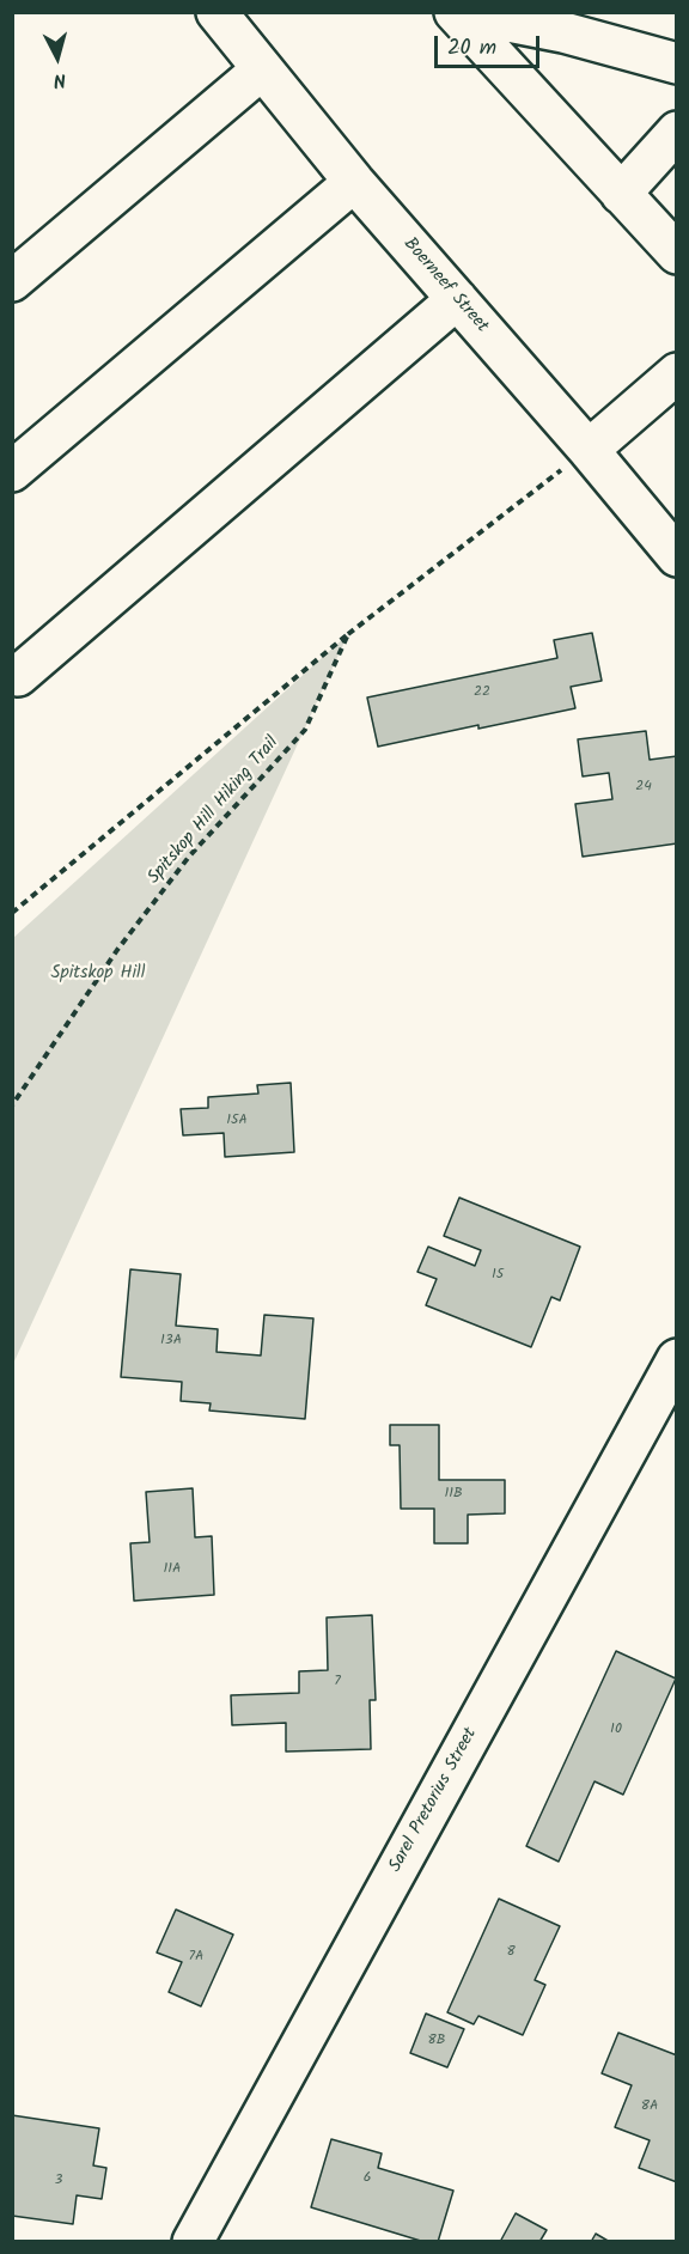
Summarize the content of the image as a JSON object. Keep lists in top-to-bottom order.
{
  "streets": {
    "street": ["Boerneef Street", "Sarel Pretorius Street"],
    "path": ["Spitskop Hill Hiking Trail"]
  },
  "crossings": [
    ["Boerneef Street", "Spitskop Hill Hiking Trail"]
  ],
  "parks": ["Spitskop Hill"],
  "house_numbers": [
    "22",
    "24",
    "15A",
    "15",
    "13A",
    "11B",
    "11A",
    "7",
    "10",
    "8",
    "7A",
    "8B",
    "8A",
    "6",
    "3"
  ],
  "scale_bar": "20 m",
  "north": "bottom"
}
